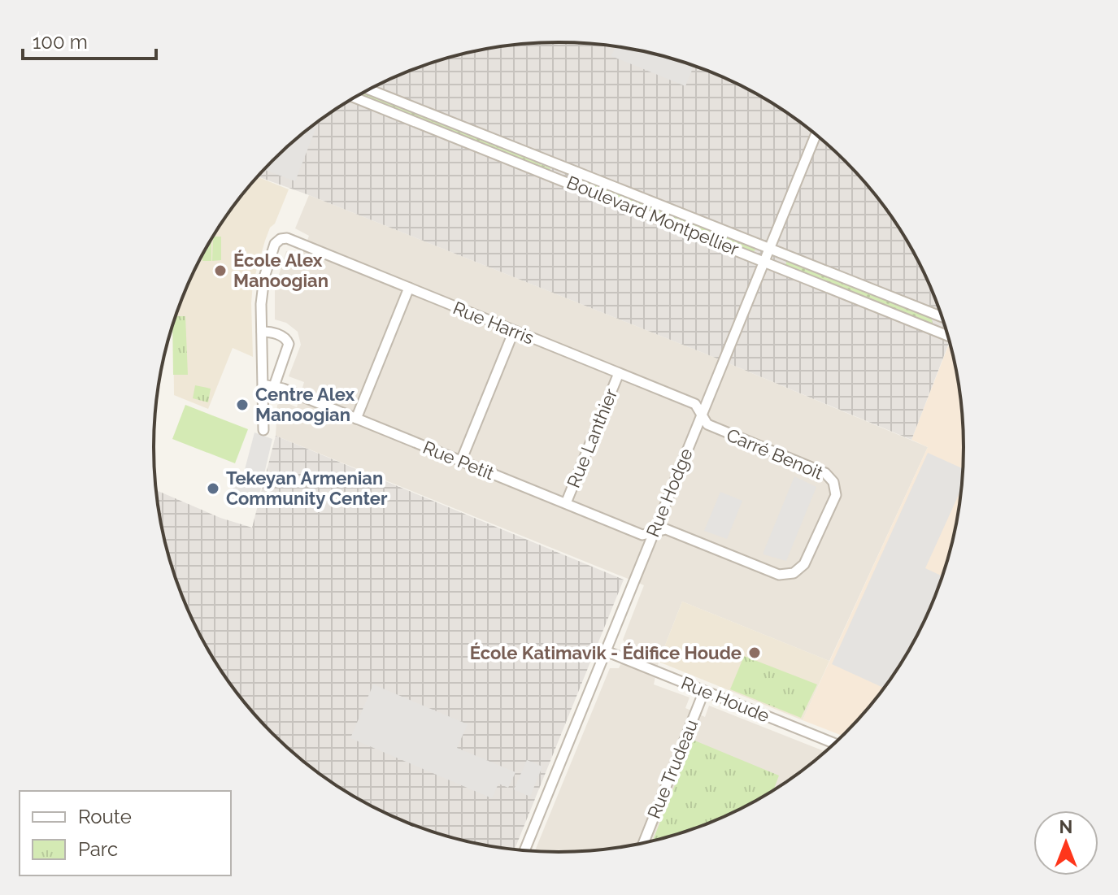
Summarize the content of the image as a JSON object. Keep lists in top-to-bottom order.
{
  "streets": {
    "street": [
      "Boulevard Montpellier",
      "Rue Harris",
      "Rue Lanthier",
      "Carré Benoit",
      "Rue Petit",
      "Rue Hodge",
      "Rue Houde",
      "Rue Trudeau"
    ]
  },
  "crossings": [
    ["Boulevard Montpellier", "Rue Hodge"],
    ["Rue Harris", "Rue Lanthier"],
    ["Rue Harris", "Carré Benoit"],
    ["Rue Harris", "Rue Hodge"],
    ["Rue Lanthier", "Rue Petit"],
    ["Carré Benoit", "Rue Petit"],
    ["Carré Benoit", "Rue Hodge"],
    ["Rue Petit", "Rue Hodge"],
    ["Rue Hodge", "Rue Houde"],
    ["Rue Houde", "Rue Trudeau"]
  ],
  "places": [
    "École Alex Manoogian",
    "Centre Alex Manoogian",
    "Tekeyan Armenian Community Center",
    "École Katimavik - Édifice Houde"
  ],
  "legend": ["Route", "Parc"],
  "scale_bar": "100 m",
  "north": "top"
}
